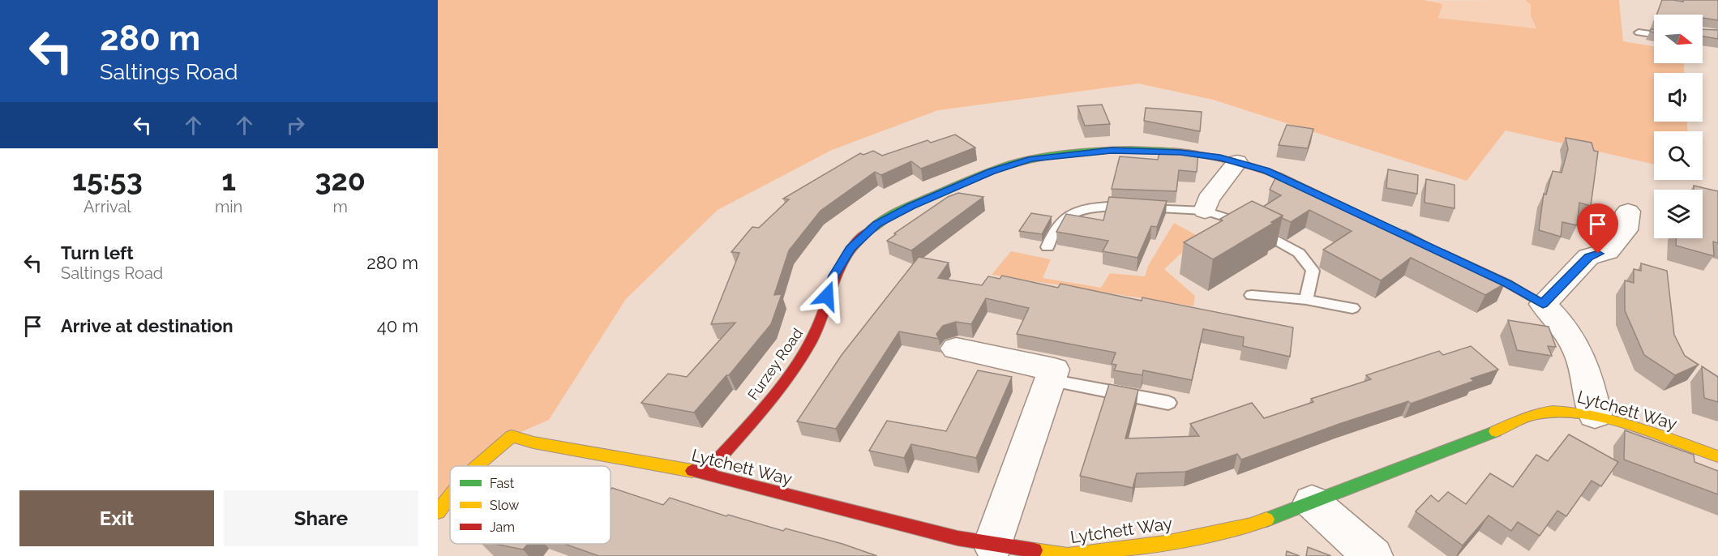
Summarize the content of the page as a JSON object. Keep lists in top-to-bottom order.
{
  "streets": {
    "street": ["Furzey Road", "Lytchett Way"]
  },
  "crossings": [
    ["Furzey Road", "Lytchett Way"]
  ],
  "legend": ["Fast", "Slow", "Jam"],
  "north": "right",
  "page": {
    "turn": ["280 m", "Saltings Road"],
    "eta": [
      "15:53",
      "Arrival",
      "1",
      "min",
      "320",
      "m"
    ],
    "list": [
      {
        "name": "Turn left",
        "note": "Saltings Road",
        "value": "280 m"
      },
      {
        "name": "Arrive at destination",
        "value": "40 m"
      }
    ],
    "buttons": ["Exit", "Share"]
  }
}
